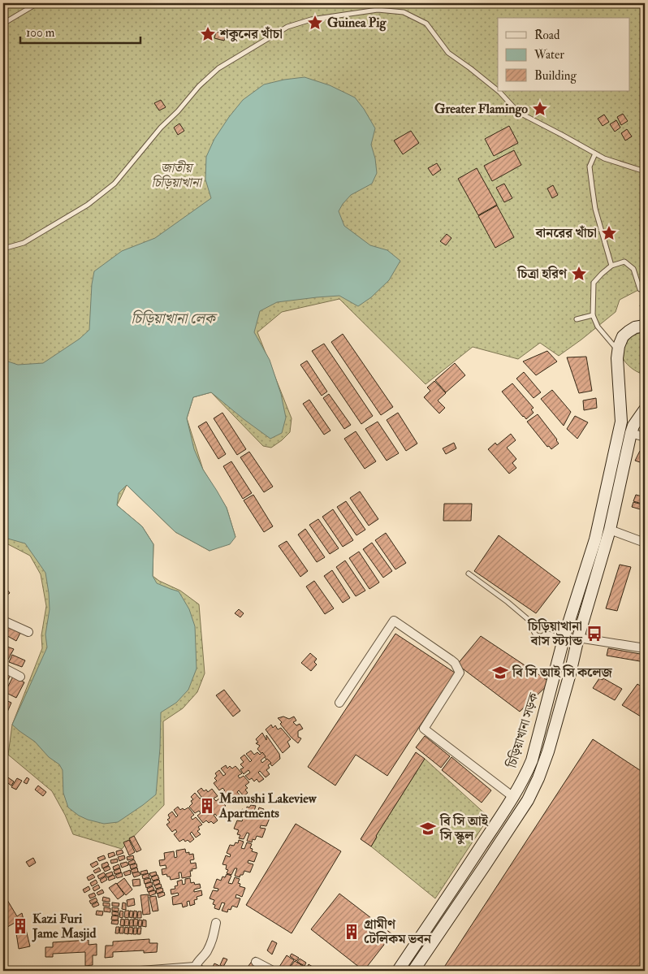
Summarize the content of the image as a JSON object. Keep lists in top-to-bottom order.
{
  "streets": {
    "main road": ["চিড়িয়াখানা সড়ক"]
  },
  "water": ["চিড়িয়াখানা লেক"],
  "parks": ["জাতীয় চিড়িয়াখানা"],
  "places": {
    "place": [
      "Guinea Pig",
      "শকুনের খাঁচা",
      "Greater Flamingo",
      "বানরের খাঁচা",
      "চিত্রা হরিণ"
    ],
    "bus stop": ["চিড়িয়াখানা বাস স্ট্যান্ড"],
    "school or university": ["বি সি আই সি কলেজ", "বি সি আই সি স্কুল"],
    "building": ["Manushi Lakeview Apartments", "Kazi Furi Jame Masjid", "গ্রামীণ টেলিকম ভবন"]
  },
  "legend": ["Road", "Water", "Building"],
  "scale_bar": "100 m"
}
